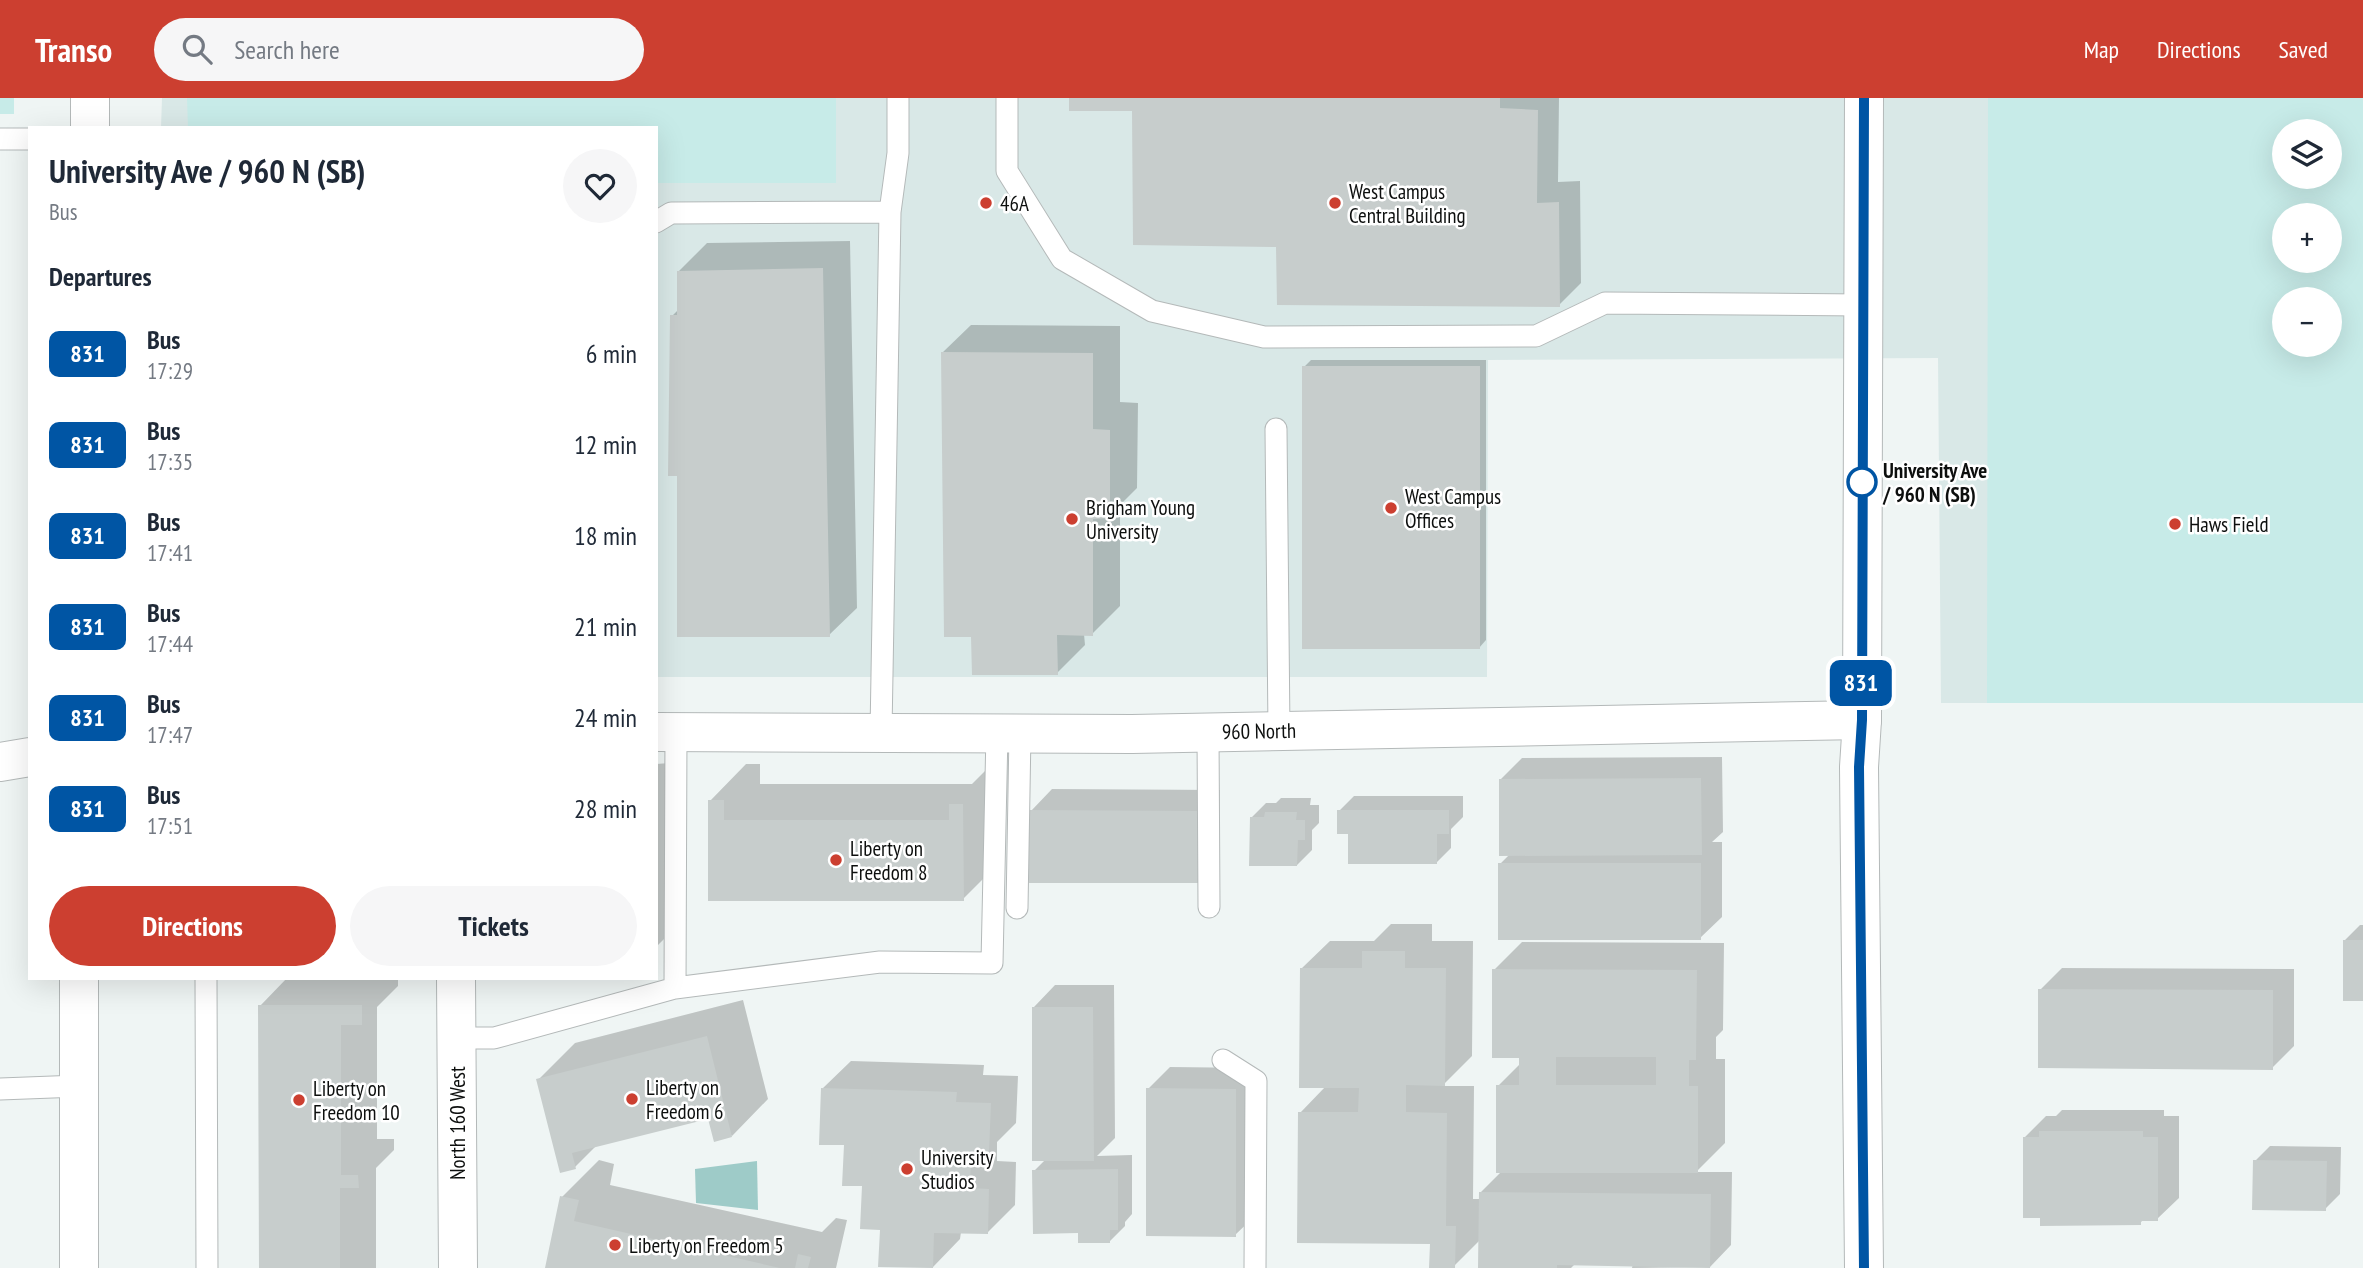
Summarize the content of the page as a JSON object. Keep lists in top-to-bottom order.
{
  "streets": {
    "main road": ["960 North", "North 160 West"]
  },
  "places": [
    "46A",
    "West Campus Central Building",
    "University Ave / 960 N (SB)",
    "West Campus Offices",
    "Brigham Young University",
    "Haws Field",
    "Liberty on Freedom 8",
    "Liberty on Freedom 6",
    "Liberty on Freedom 10",
    "University Studios",
    "Liberty on Freedom 5"
  ],
  "lines": ["bus line 831"],
  "page": {
    "header": "Transo",
    "search": "Search here",
    "nav": ["Map", "Directions", "Saved"],
    "on_map": "831",
    "map_buttons": ["+", "−"],
    "heading": [
      ["University Ave / 960 N (SB)", "Bus"],
      "Departures"
    ],
    "list": [
      {
        "mark": "831",
        "name": "Bus",
        "note": "17:29",
        "value": "6 min"
      },
      {
        "mark": "831",
        "name": "Bus",
        "note": "17:35",
        "value": "12 min"
      },
      {
        "mark": "831",
        "name": "Bus",
        "note": "17:41",
        "value": "18 min"
      },
      {
        "mark": "831",
        "name": "Bus",
        "note": "17:44",
        "value": "21 min"
      },
      {
        "mark": "831",
        "name": "Bus",
        "note": "17:47",
        "value": "24 min"
      },
      {
        "mark": "831",
        "name": "Bus",
        "note": "17:51",
        "value": "28 min"
      }
    ],
    "buttons": ["Directions", "Tickets"]
  }
}
